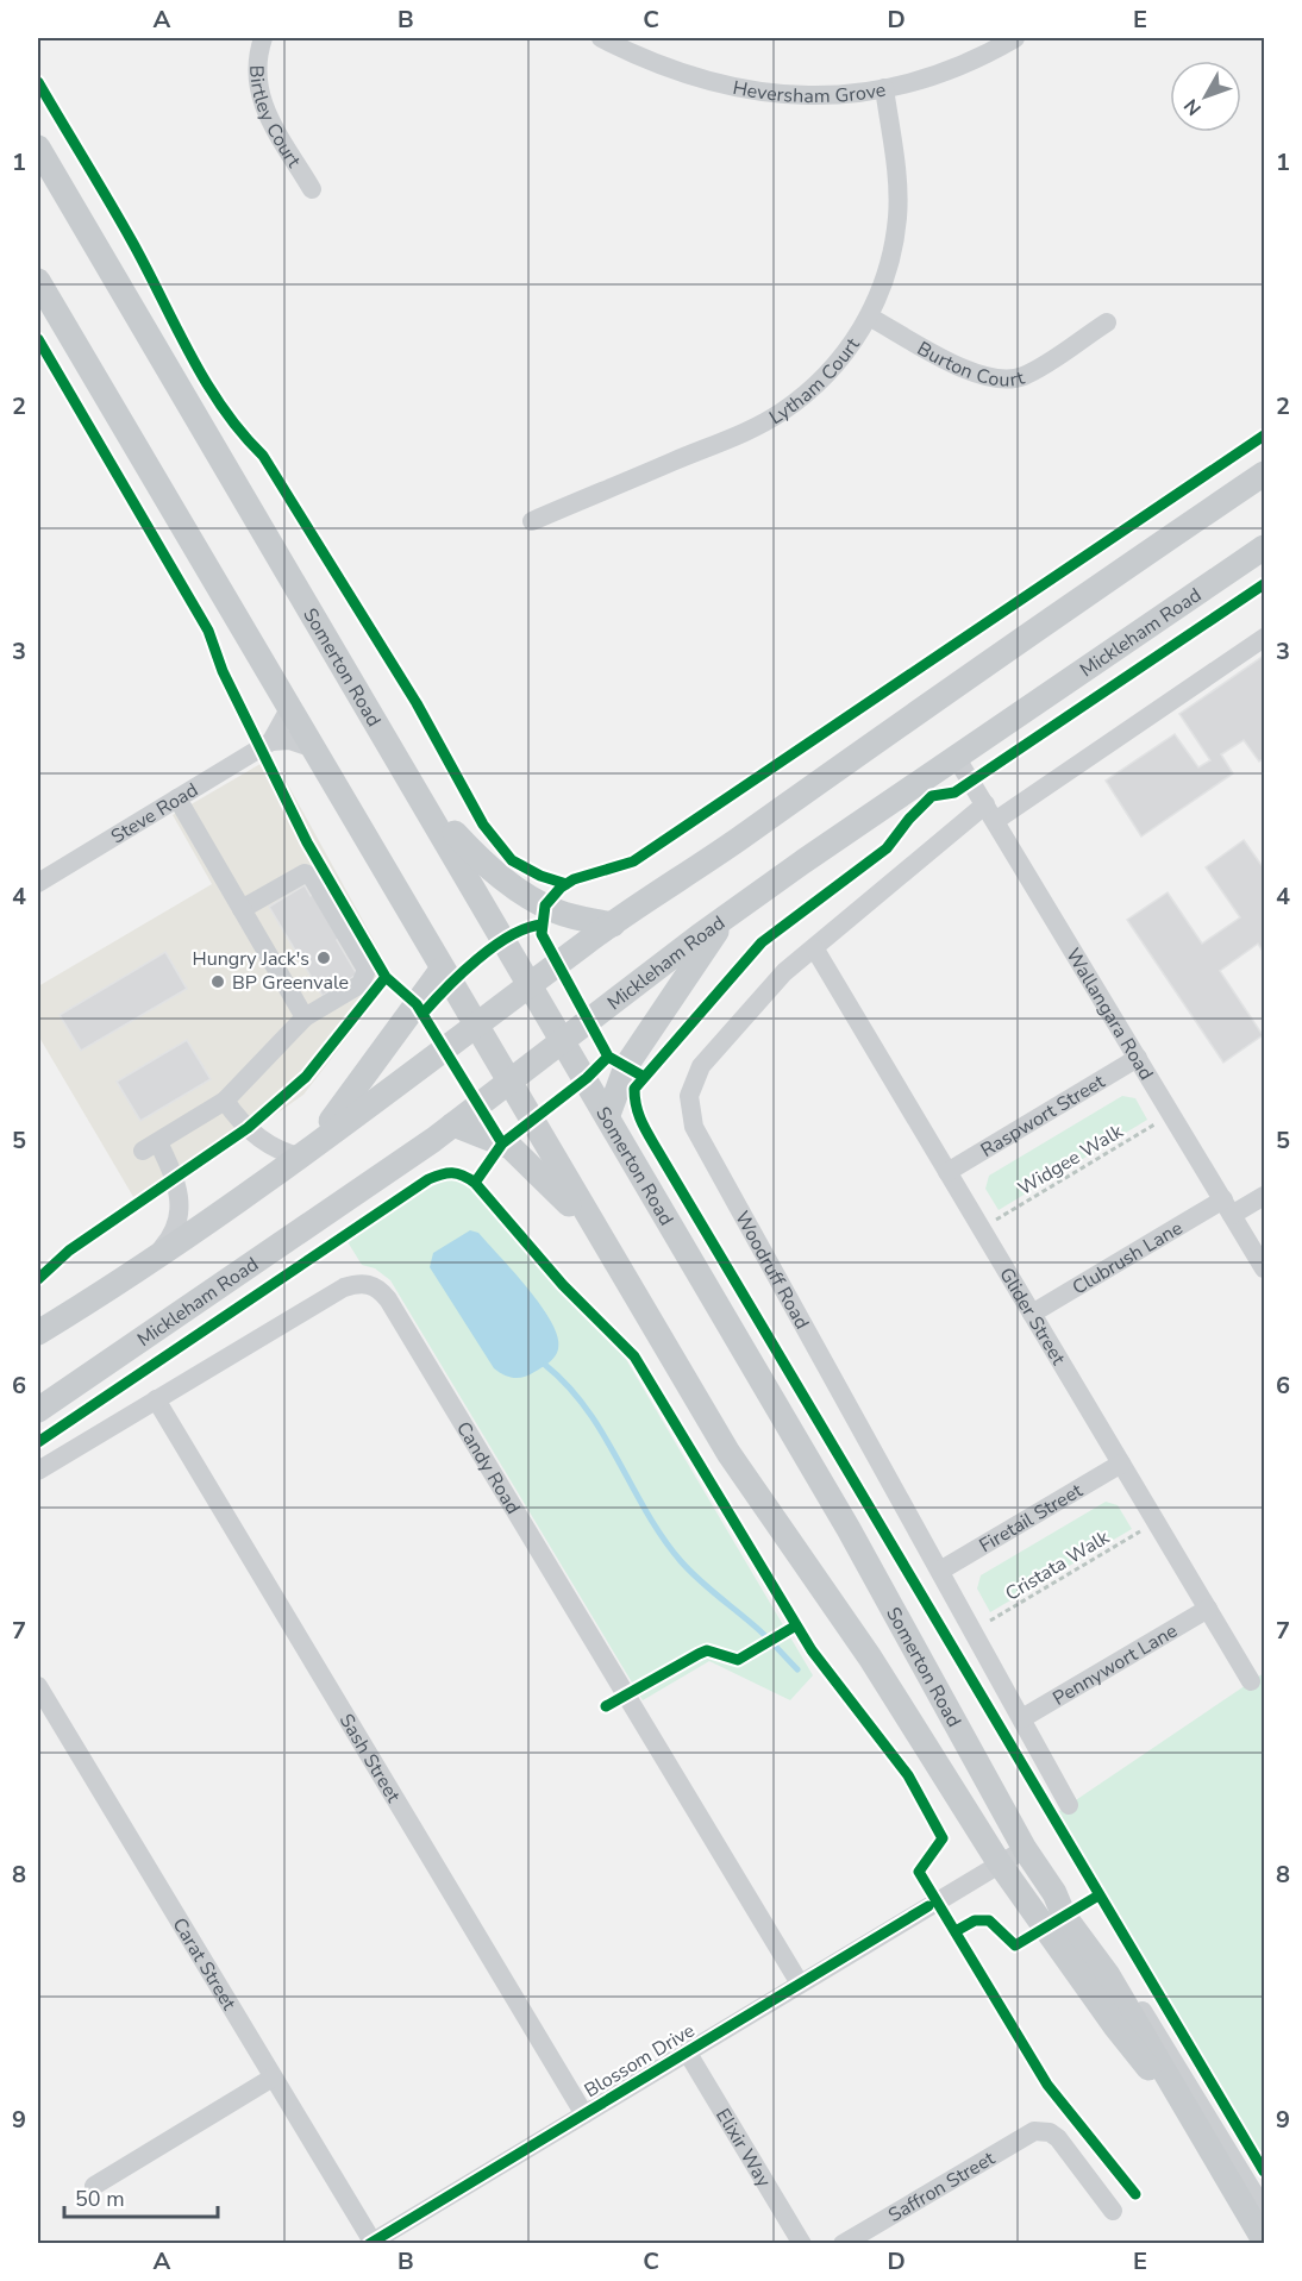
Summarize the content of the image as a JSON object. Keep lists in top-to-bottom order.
{
  "streets": {
    "main road": ["Mickleham Road", "Somerton Road"],
    "street": [
      "Heversham Grove",
      "Birtley Court",
      "Burton Court",
      "Lytham Court",
      "Steve Road",
      "Wallangara Road",
      "Raspwort Street",
      "Clubrush Lane",
      "Woodruff Road",
      "Glider Street",
      "Candy Road",
      "Firetail Street",
      "Pennywort Lane",
      "Sash Street",
      "Carat Street",
      "Blossom Drive",
      "Elixir Way",
      "Saffron Street"
    ],
    "path": ["Widgee Walk", "Cristata Walk"]
  },
  "crossings": [
    ["Heversham Grove", "Lytham Court"],
    ["Burton Court", "Lytham Court"],
    ["Mickleham Road", "Somerton Road"],
    ["Mickleham Road", "Wallangara Road"],
    ["Somerton Road", "Blossom Drive"],
    ["Wallangara Road", "Raspwort Street"],
    ["Wallangara Road", "Widgee Walk"],
    ["Wallangara Road", "Clubrush Lane"],
    ["Wallangara Road", "Woodruff Road"],
    ["Raspwort Street", "Glider Street"],
    ["Widgee Walk", "Glider Street"],
    ["Clubrush Lane", "Glider Street"],
    ["Woodruff Road", "Glider Street"],
    ["Woodruff Road", "Firetail Street"],
    ["Woodruff Road", "Cristata Walk"],
    ["Woodruff Road", "Pennywort Lane"],
    ["Glider Street", "Firetail Street"],
    ["Glider Street", "Cristata Walk"],
    ["Glider Street", "Pennywort Lane"],
    ["Candy Road", "Sash Street"],
    ["Candy Road", "Blossom Drive"],
    ["Sash Street", "Blossom Drive"],
    ["Carat Street", "Blossom Drive"],
    ["Blossom Drive", "Elixir Way"]
  ],
  "places": ["Hungry Jack's", "BP Greenvale"],
  "scale_bar": "50 m",
  "north": "bottom left",
  "grid": {
    "columns": [
      "A",
      "B",
      "C",
      "D",
      "E"
    ],
    "rows": [
      "1",
      "2",
      "3",
      "4",
      "5",
      "6",
      "7",
      "8",
      "9"
    ]
  }
}
